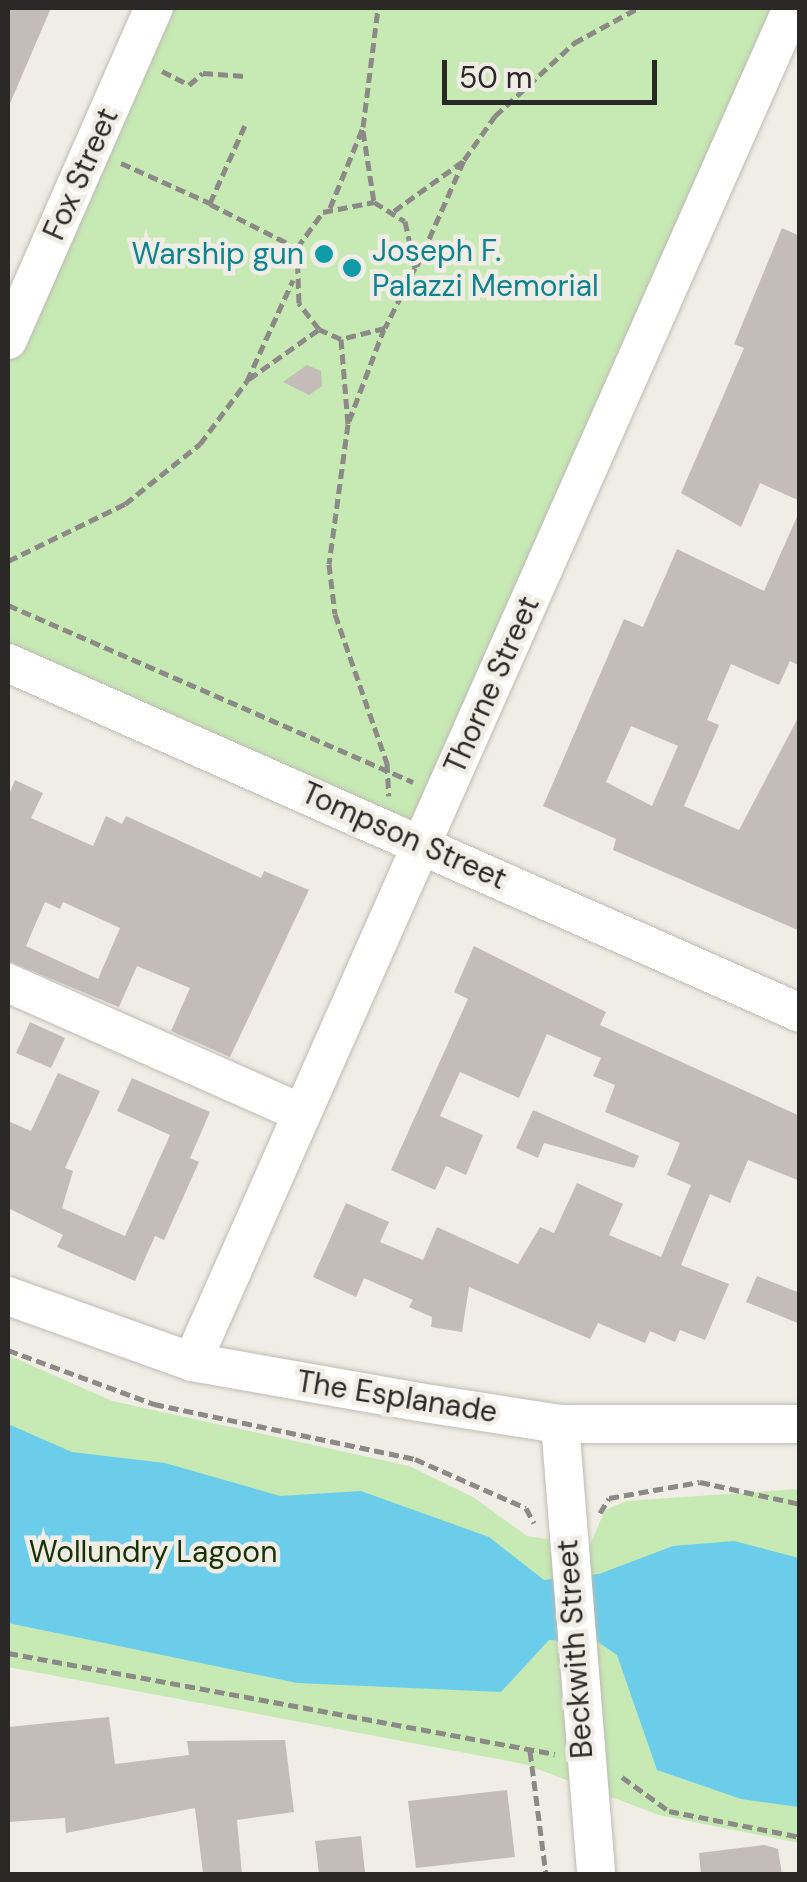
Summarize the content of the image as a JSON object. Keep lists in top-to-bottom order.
{
  "streets": {
    "street": [
      "Fox Street",
      "Thorne Street",
      "Tompson Street",
      "The Esplanade",
      "Beckwith Street"
    ]
  },
  "crossings": [
    ["Thorne Street", "Tompson Street"],
    ["Thorne Street", "The Esplanade"],
    ["The Esplanade", "Beckwith Street"]
  ],
  "parks": ["Wollundry Lagoon"],
  "places": ["Warship gun", "Joseph F. Palazzi Memorial"],
  "scale_bar": "50 m"
}
